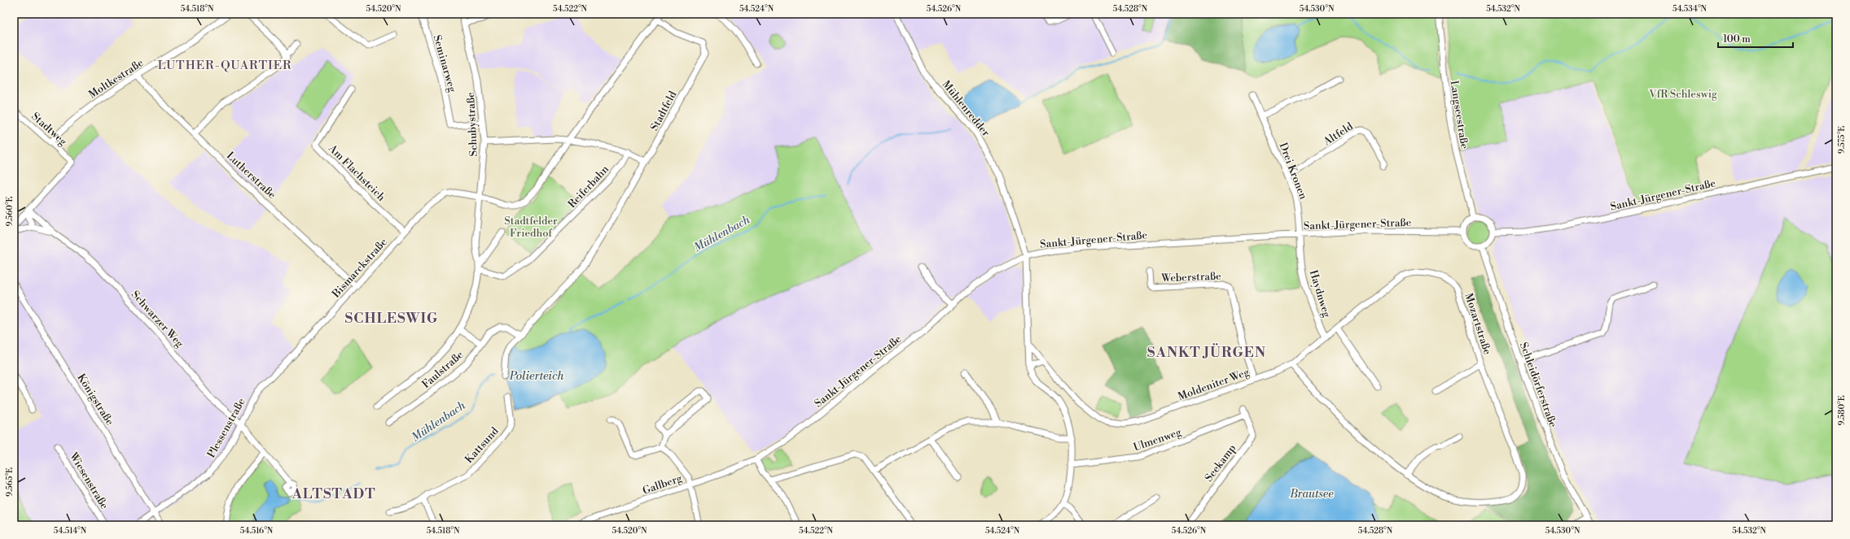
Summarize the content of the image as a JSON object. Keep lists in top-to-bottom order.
{
  "streets": {
    "street": [
      "Seminarweg",
      "Moltkestraße",
      "Mühlenredder",
      "Stadtfeld",
      "Langseestraße",
      "Schubystraße",
      "Stadtweg",
      "Altfeld",
      "Drei Kronen",
      "Am Flachsteich",
      "Lutherstraße",
      "Reiferbahn",
      "Sankt-Jürgener-Straße",
      "Bismarckstraße",
      "Weberstraße",
      "Haydnweg",
      "Schwarzer Weg",
      "Mozartstraße",
      "Faulstraße",
      "Moldeniter Weg",
      "Schleidörferstraße",
      "Königstraße",
      "Plessenstraße",
      "Ulmenweg",
      "Kattsund",
      "Seekamp",
      "Wiesenstraße",
      "Gallberg"
    ]
  },
  "crossings": [
    ["Seminarweg", "Schubystraße"],
    ["Moltkestraße", "Stadtweg"],
    ["Moltkestraße", "Lutherstraße"],
    ["Mühlenredder", "Sankt-Jürgener-Straße"],
    ["Langseestraße", "Sankt-Jürgener-Straße"],
    ["Langseestraße", "Schleidörferstraße"],
    ["Schubystraße", "Reiferbahn"],
    ["Schubystraße", "Bismarckstraße"],
    ["Stadtweg", "Schwarzer Weg"],
    ["Altfeld", "Drei Kronen"],
    ["Drei Kronen", "Sankt-Jürgener-Straße"],
    ["Drei Kronen", "Haydnweg"],
    ["Am Flachsteich", "Bismarckstraße"],
    ["Lutherstraße", "Bismarckstraße"],
    ["Sankt-Jürgener-Straße", "Haydnweg"],
    ["Sankt-Jürgener-Straße", "Schleidörferstraße"],
    ["Sankt-Jürgener-Straße", "Gallberg"],
    ["Bismarckstraße", "Plessenstraße"],
    ["Weberstraße", "Moldeniter Weg"],
    ["Haydnweg", "Mozartstraße"],
    ["Schwarzer Weg", "Plessenstraße"],
    ["Mozartstraße", "Moldeniter Weg"],
    ["Königstraße", "Plessenstraße"],
    ["Ulmenweg", "Seekamp"]
  ],
  "districts": [
    "LUTHER-QUARTIER",
    "SCHLESWIG",
    "SANKT JÜRGEN",
    "ALTSTADT"
  ],
  "water": ["Mühlenbach", "Polierteich", "Brautsee"],
  "parks": ["VfR Schleswig", "Stadtfelder Friedhof"],
  "scale_bar": "100 m",
  "coordinates": [
    "54.518°N",
    "54.520°N",
    "54.522°N",
    "54.524°N",
    "54.526°N",
    "54.528°N",
    "54.530°N",
    "54.532°N",
    "54.534°N",
    "9.575°E",
    "9.560°E",
    "9.580°E",
    "9.565°E",
    "54.514°N",
    "54.516°N"
  ]
}
